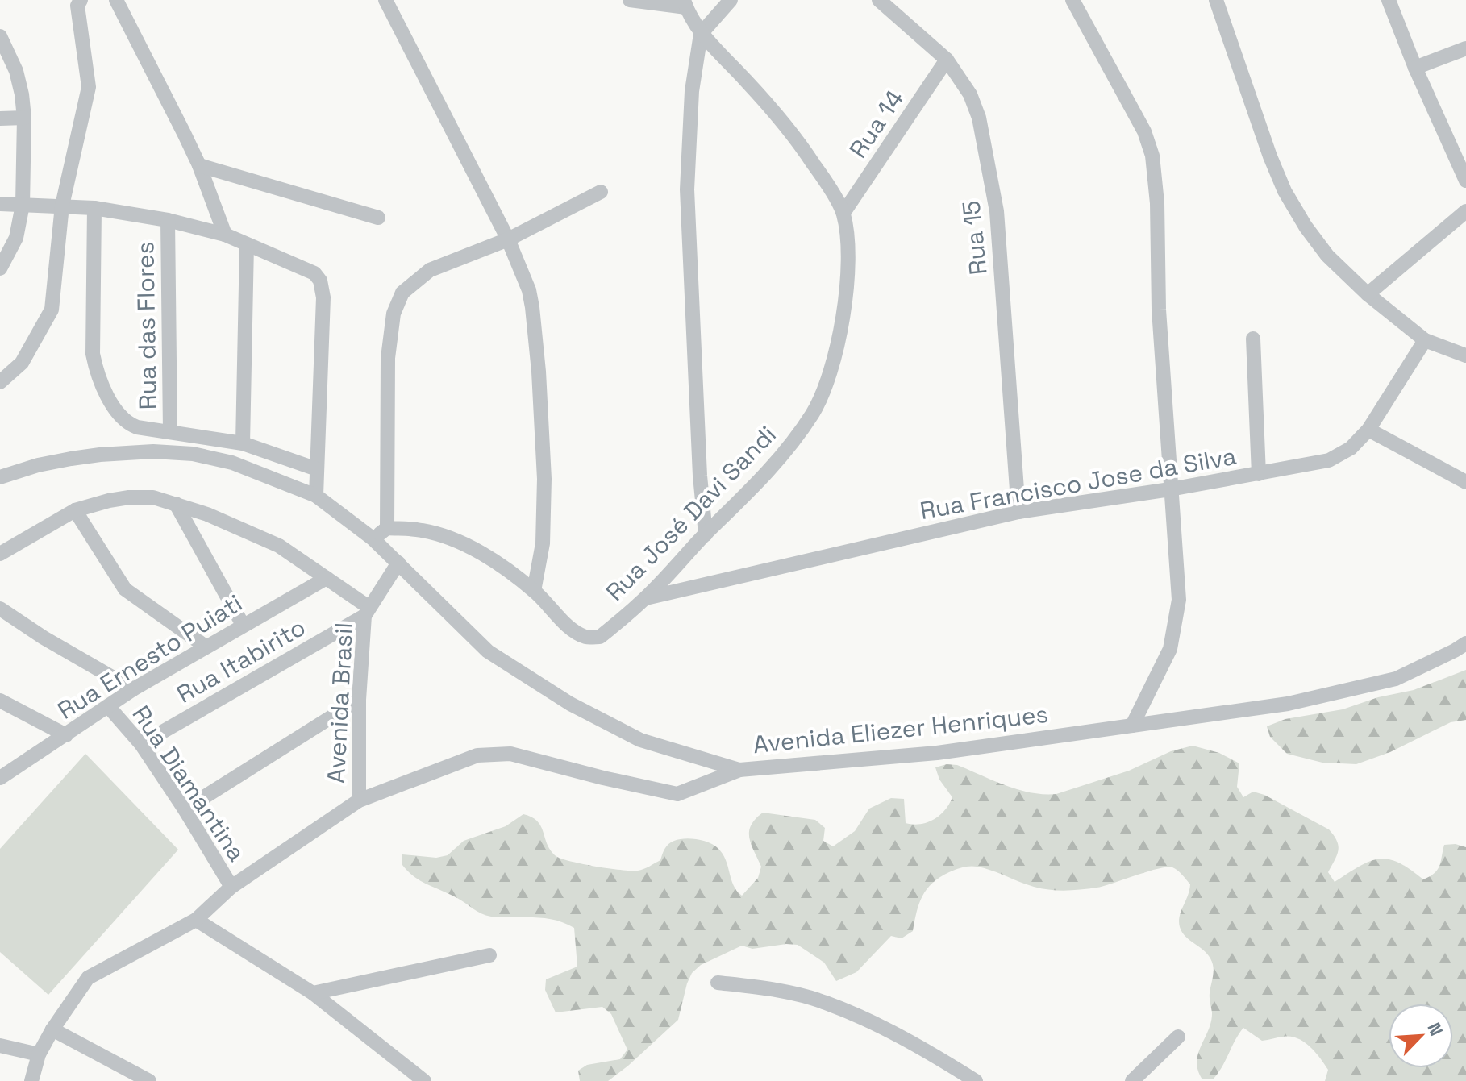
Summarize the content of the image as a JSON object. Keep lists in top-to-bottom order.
{
  "streets": {
    "street": [
      "Rua 14",
      "Rua 15",
      "Rua das Flores",
      "Rua Francisco Jose da Silva",
      "Rua José Davi Sandi",
      "Rua Ernesto Puiati",
      "Rua Itabirito",
      "Avenida Brasil",
      "Avenida Eliezer Henriques",
      "Rua Diamantina"
    ]
  },
  "crossings": [
    ["Rua 14", "Rua 15"],
    ["Rua 14", "Rua José Davi Sandi"],
    ["Rua 15", "Rua Francisco Jose da Silva"],
    ["Rua Francisco Jose da Silva", "Rua José Davi Sandi"],
    ["Rua Ernesto Puiati", "Avenida Brasil"],
    ["Rua Ernesto Puiati", "Rua Diamantina"],
    ["Rua Itabirito", "Avenida Brasil"],
    ["Rua Itabirito", "Rua Diamantina"],
    ["Avenida Brasil", "Avenida Eliezer Henriques"]
  ],
  "north": "top right"
}
